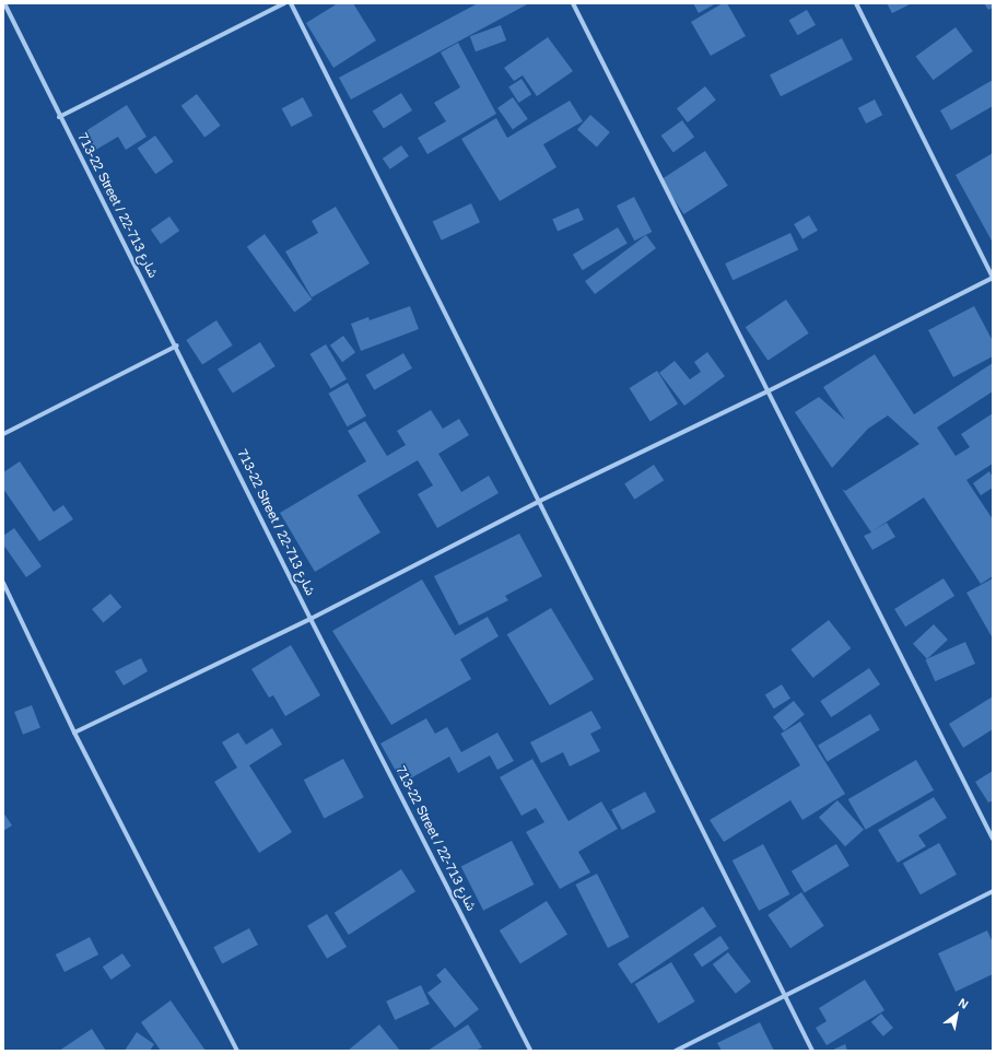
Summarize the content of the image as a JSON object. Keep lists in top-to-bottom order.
{
  "streets": {
    "street": ["713-22 Street / شارع 713-22"]
  },
  "north": "top right"
}
